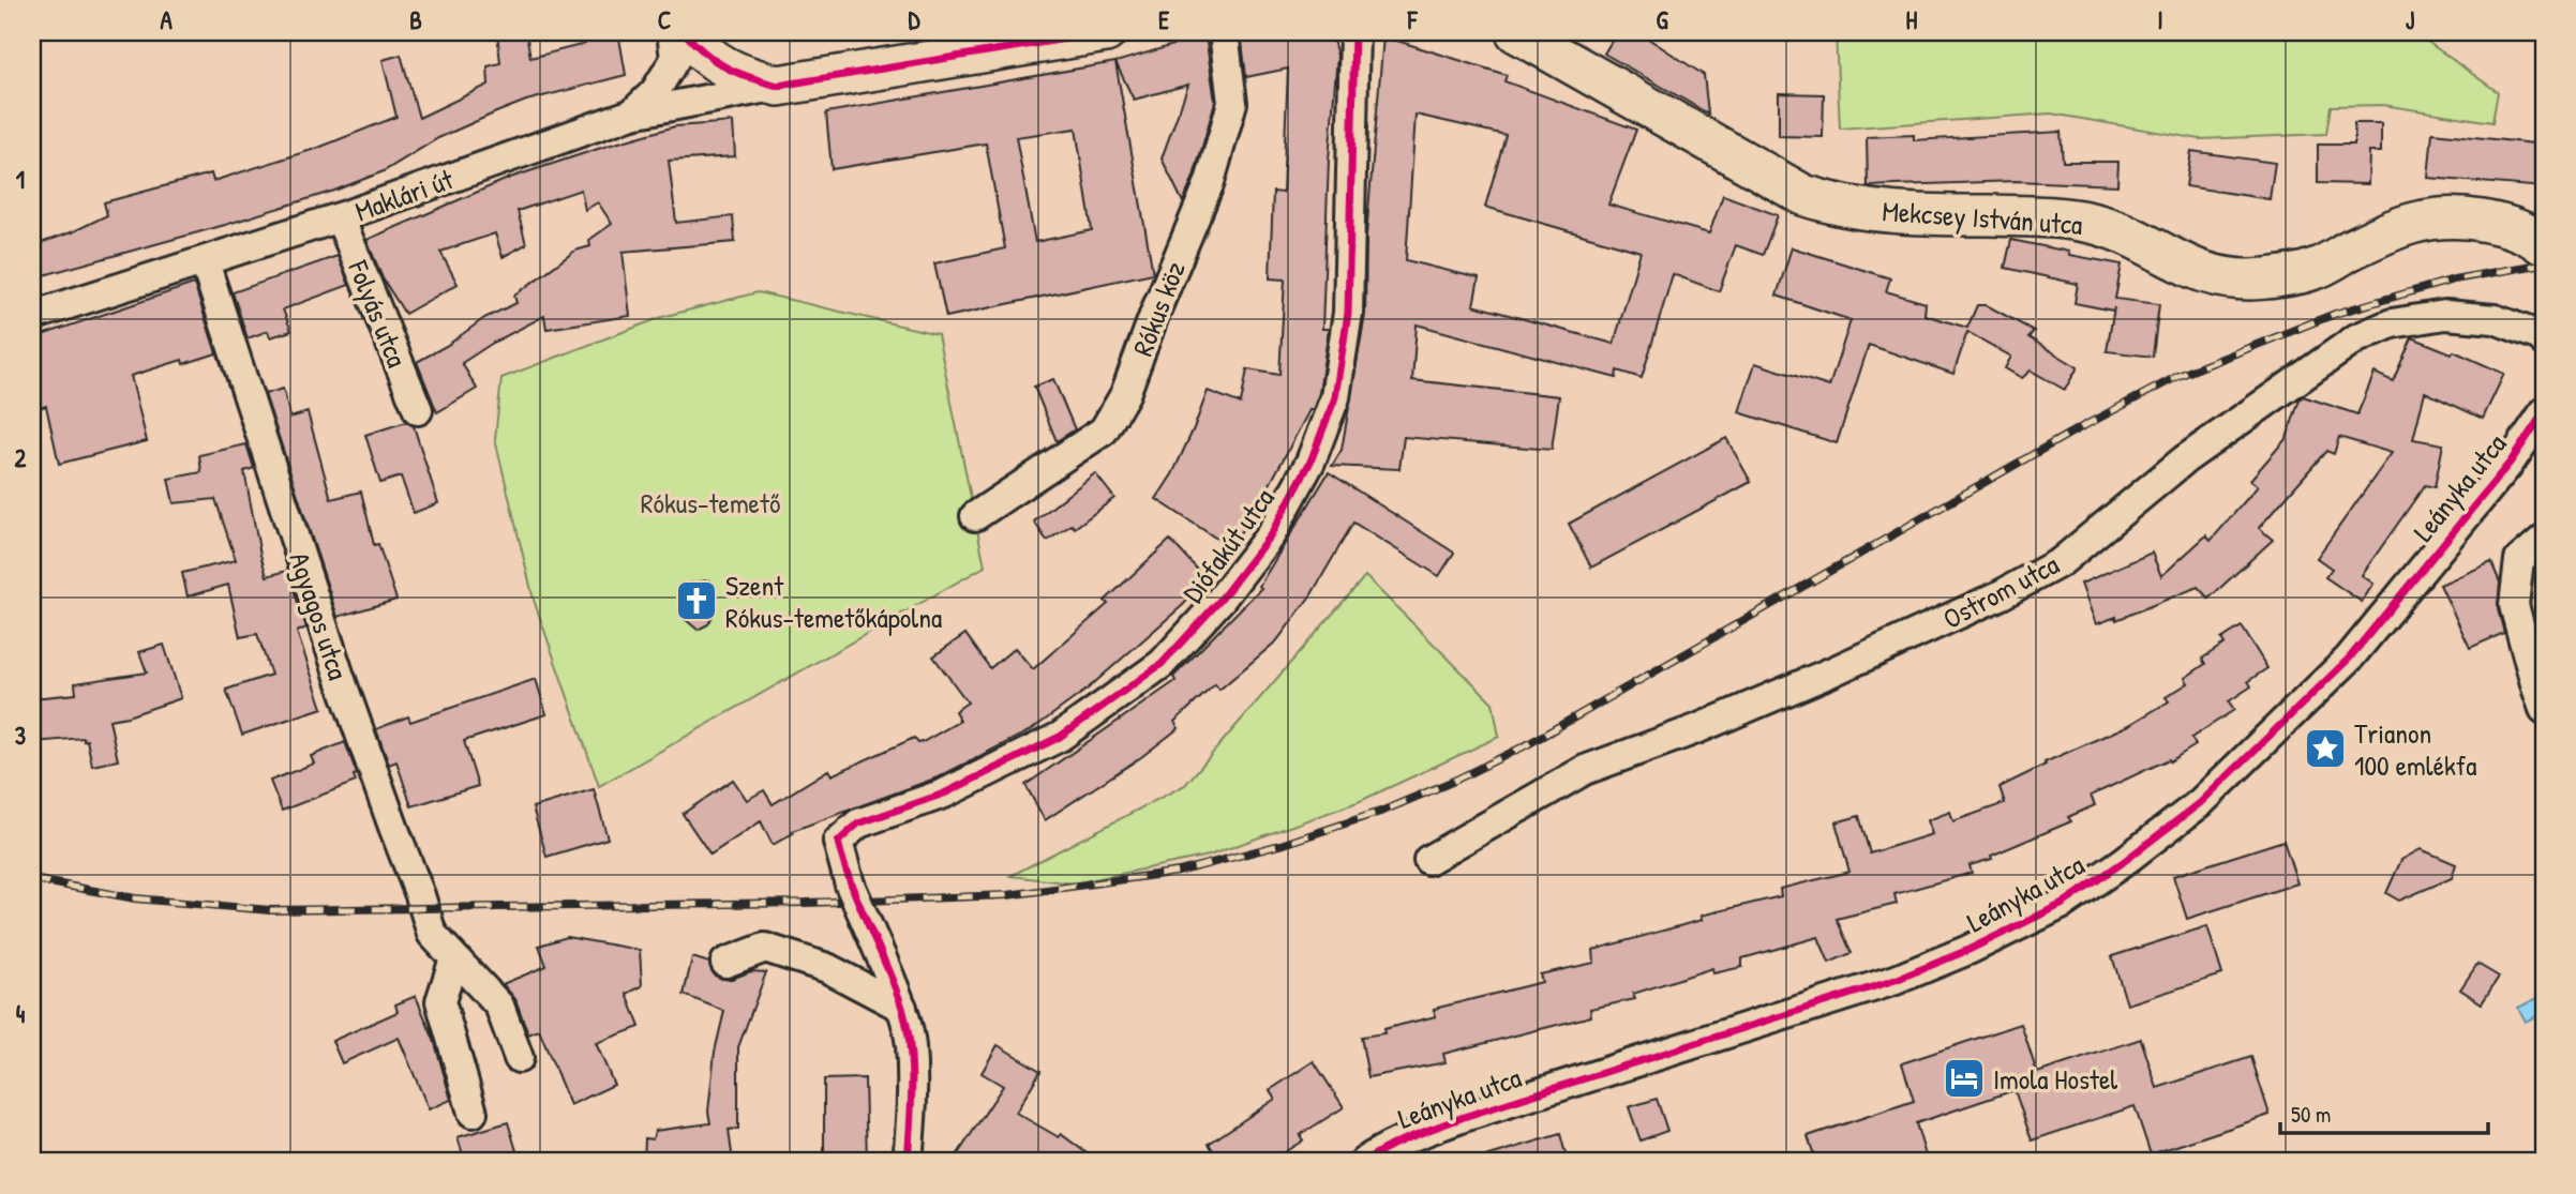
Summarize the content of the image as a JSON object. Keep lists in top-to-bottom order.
{
  "streets": {
    "street": [
      "Maklári út",
      "Mekcsey István utca",
      "Rókus köz",
      "Folyás utca",
      "Leányka utca",
      "Diófakút utca",
      "Ostrom utca",
      "Agyagos utca"
    ]
  },
  "crossings": [
    ["Maklári út", "Folyás utca"],
    ["Maklári út", "Agyagos utca"]
  ],
  "parks": ["Rókus-temető"],
  "places": {
    "church": ["Szent Rókus-temetőkápolna"],
    "place": ["Trianon 100 emlékfa"],
    "hotel": ["Imola Hostel"]
  },
  "scale_bar": "50 m",
  "grid": {
    "columns": [
      "A",
      "B",
      "C",
      "D",
      "E",
      "F",
      "G",
      "H",
      "I",
      "J"
    ],
    "rows": [
      "1",
      "2",
      "3",
      "4"
    ]
  }
}
